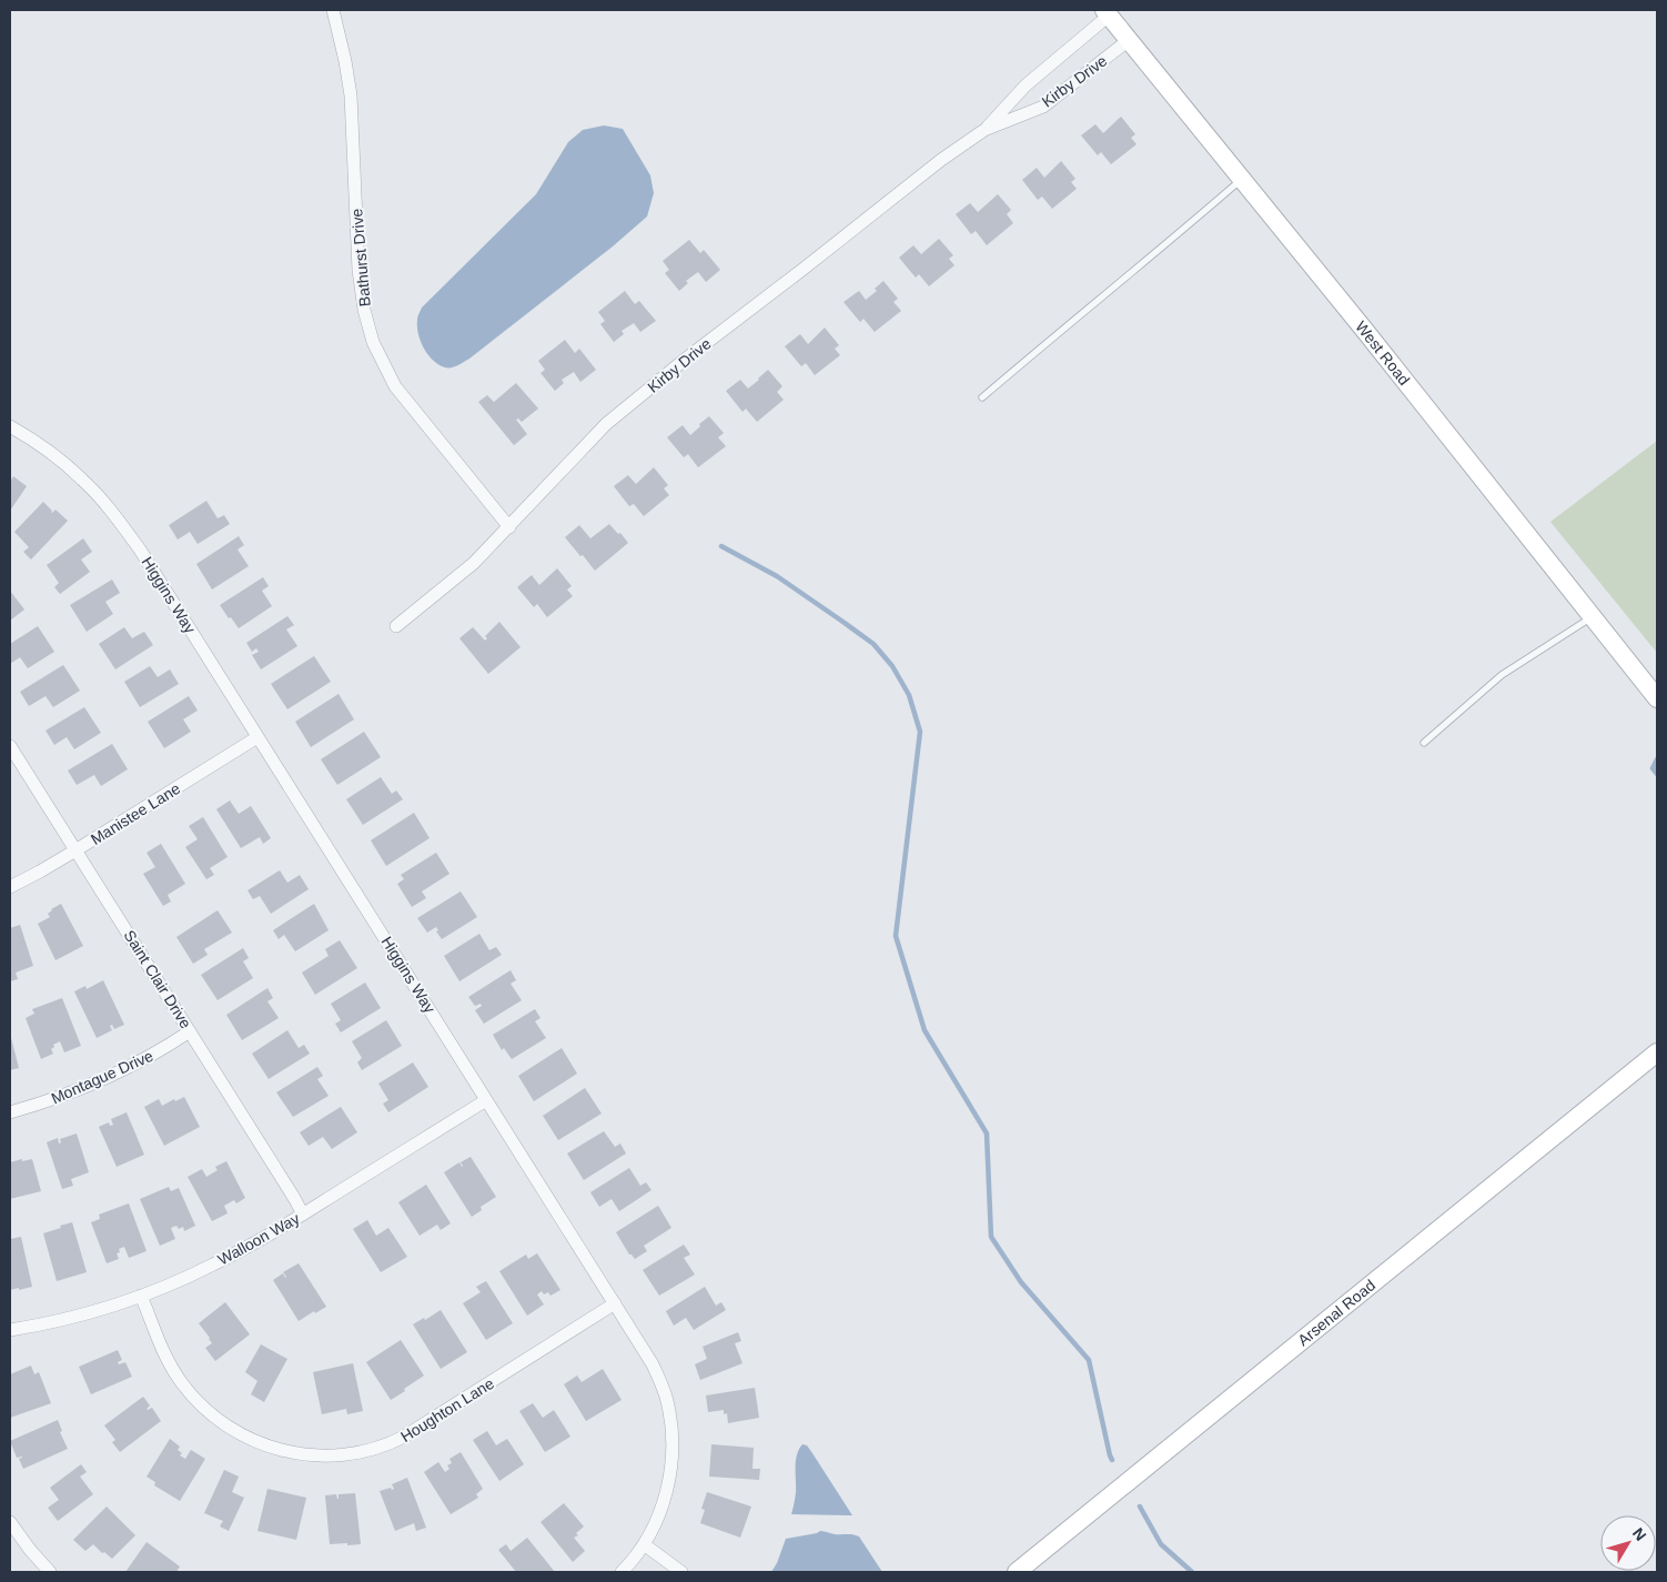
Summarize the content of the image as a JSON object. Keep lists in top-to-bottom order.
{
  "streets": {
    "street": [
      "Kirby Drive",
      "Bathurst Drive",
      "West Road",
      "Higgins Way",
      "Manistee Lane",
      "Saint Clair Drive",
      "Montague Drive",
      "Walloon Way",
      "Arsenal Road",
      "Houghton Lane"
    ]
  },
  "crossings": [
    ["Kirby Drive", "Bathurst Drive"],
    ["Kirby Drive", "West Road"],
    ["Higgins Way", "Manistee Lane"],
    ["Higgins Way", "Walloon Way"],
    ["Higgins Way", "Houghton Lane"],
    ["Manistee Lane", "Saint Clair Drive"],
    ["Saint Clair Drive", "Montague Drive"],
    ["Saint Clair Drive", "Walloon Way"],
    ["Walloon Way", "Houghton Lane"]
  ],
  "north": "top right"
}
